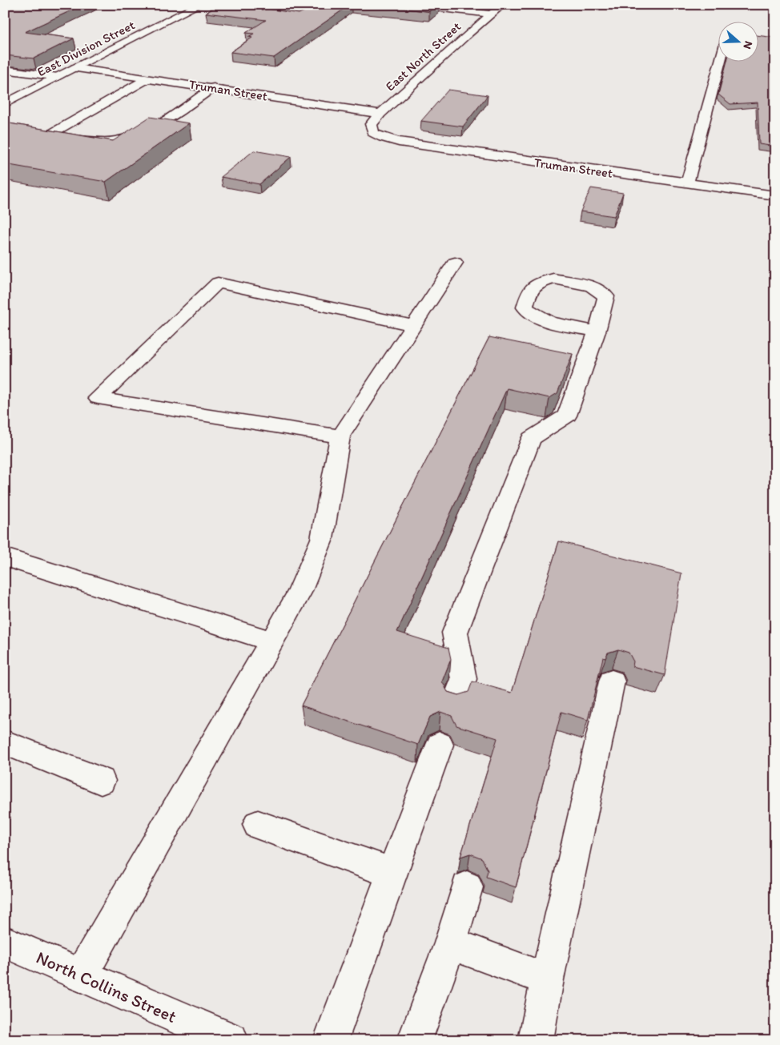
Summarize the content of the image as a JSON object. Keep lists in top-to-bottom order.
{
  "streets": {
    "street": [
      "East Division Street",
      "East North Street",
      "Truman Street",
      "North Collins Street"
    ]
  },
  "crossings": [
    ["East Division Street", "Truman Street"],
    ["East North Street", "Truman Street"]
  ],
  "north": "right"
}
